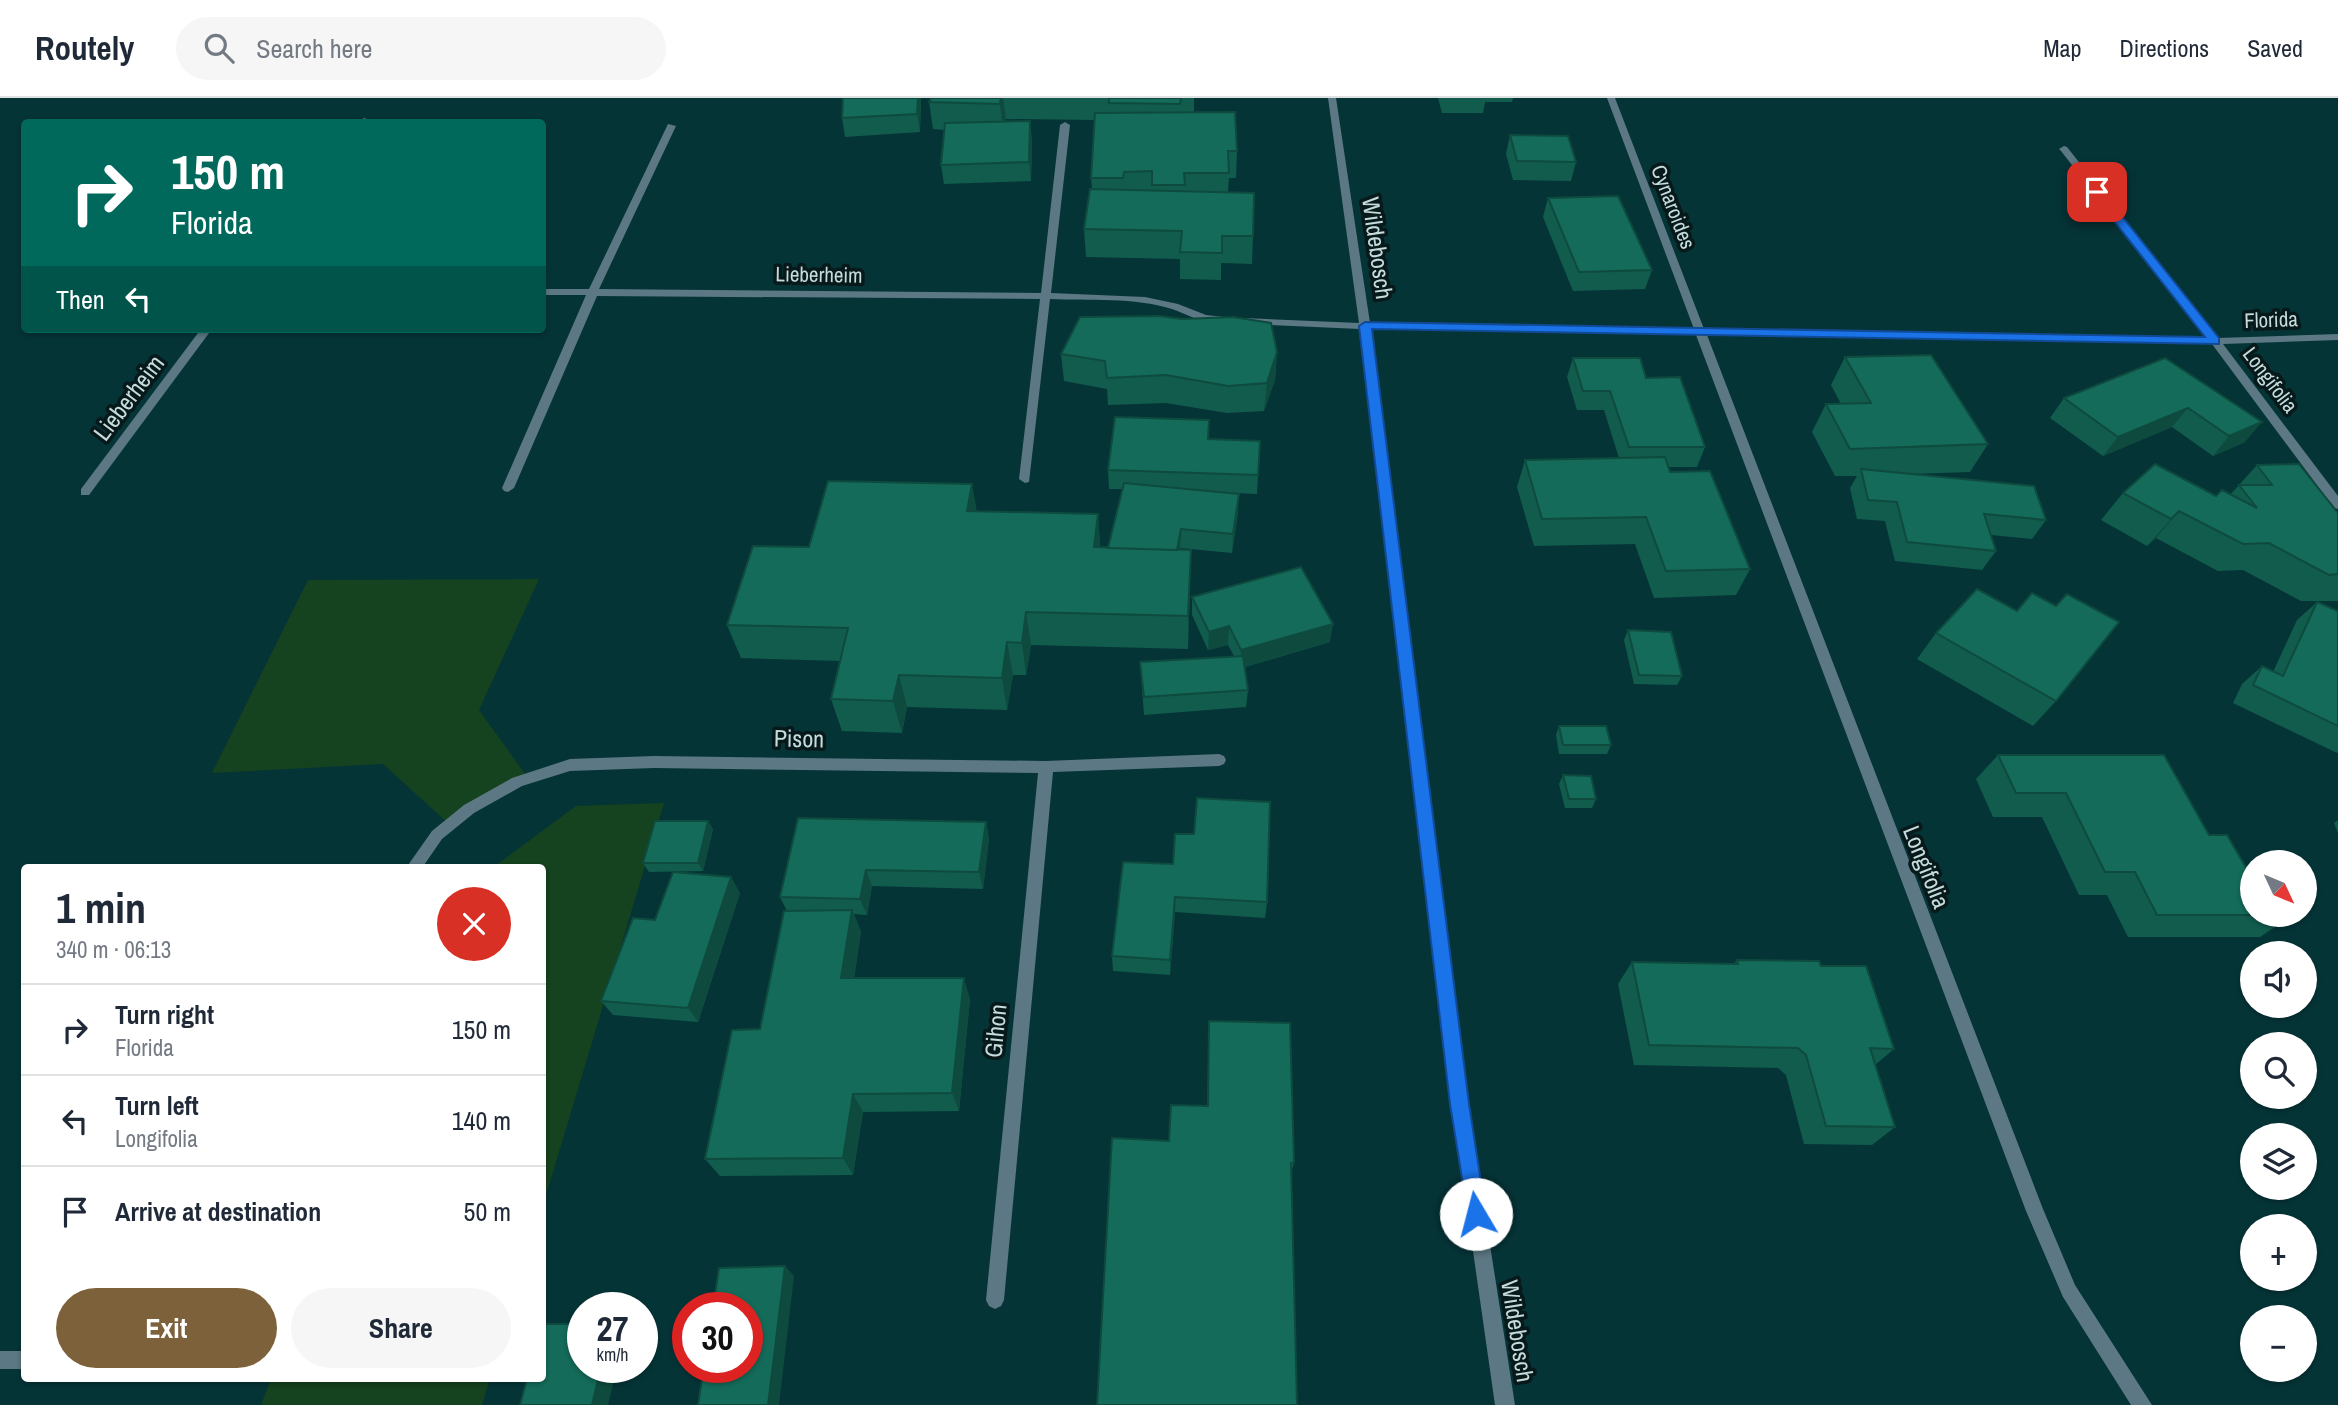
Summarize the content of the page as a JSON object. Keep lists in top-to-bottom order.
{
  "streets": {
    "street": [
      "Cynaroides",
      "Wildebosch",
      "Lieberheim",
      "Florida",
      "Longifolia",
      "Pison",
      "Gihon"
    ]
  },
  "crossings": [
    ["Cynaroides", "Florida"],
    ["Cynaroides", "Longifolia"],
    ["Wildebosch", "Lieberheim"],
    ["Wildebosch", "Florida"],
    ["Lieberheim", "Florida"],
    ["Florida", "Longifolia"],
    ["Pison", "Gihon"]
  ],
  "north": "bottom right",
  "page": {
    "header": "Routely",
    "search": "Search here",
    "nav": ["Map", "Directions", "Saved"],
    "turn": ["150 m", "Florida"],
    "then": "Then",
    "map_buttons": ["+", "−"],
    "heading": ["1 min", "340 m · 06:13"],
    "list": [
      {
        "name": "Turn right",
        "note": "Florida",
        "value": "150 m"
      },
      {
        "name": "Turn left",
        "note": "Longifolia",
        "value": "140 m"
      },
      {
        "name": "Arrive at destination",
        "value": "50 m"
      }
    ],
    "buttons": ["Exit", "Share"],
    "speed": "27 km/h",
    "limit": "30"
  }
}
